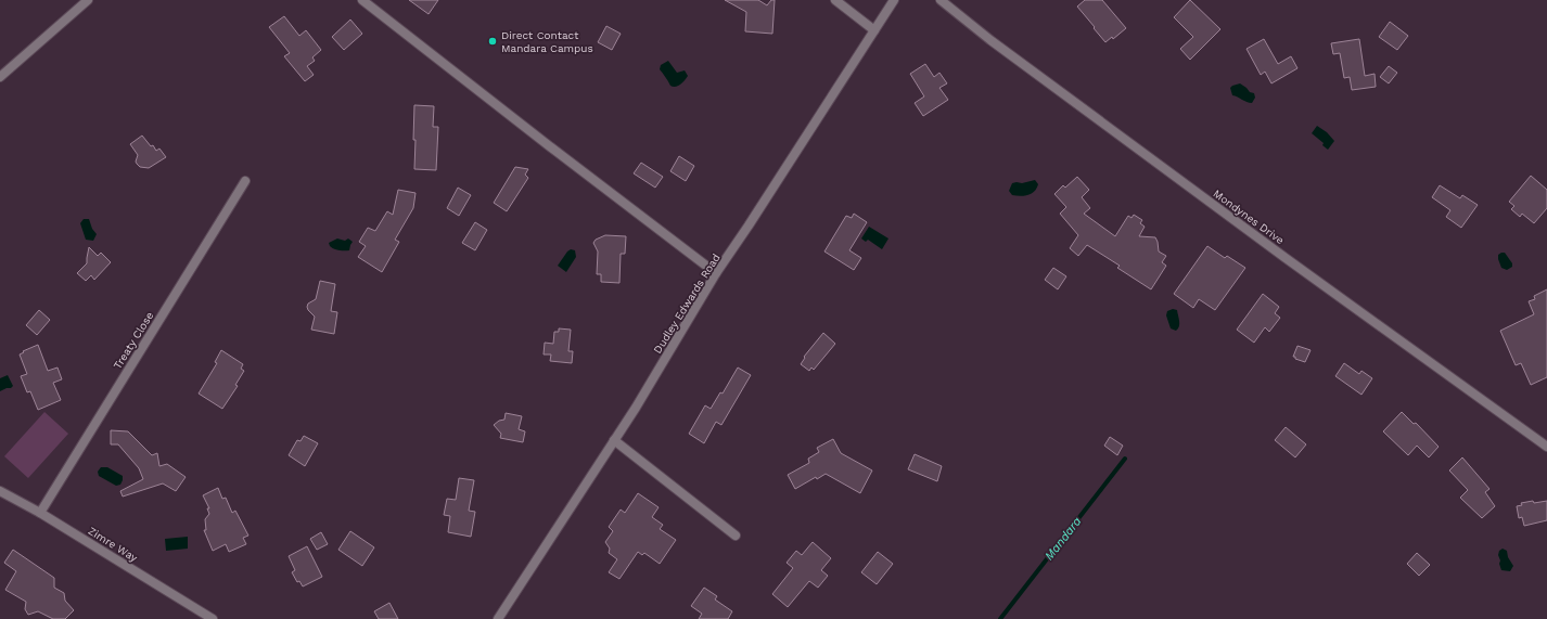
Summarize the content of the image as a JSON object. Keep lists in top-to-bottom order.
{
  "streets": {
    "street": [
      "Mondynes Drive",
      "Dudley Edwards Road",
      "Treaty Close",
      "Zimre Way"
    ]
  },
  "crossings": [
    ["Treaty Close", "Zimre Way"]
  ],
  "water": ["Mandara"],
  "places": ["Direct Contact Mandara Campus"]
}
